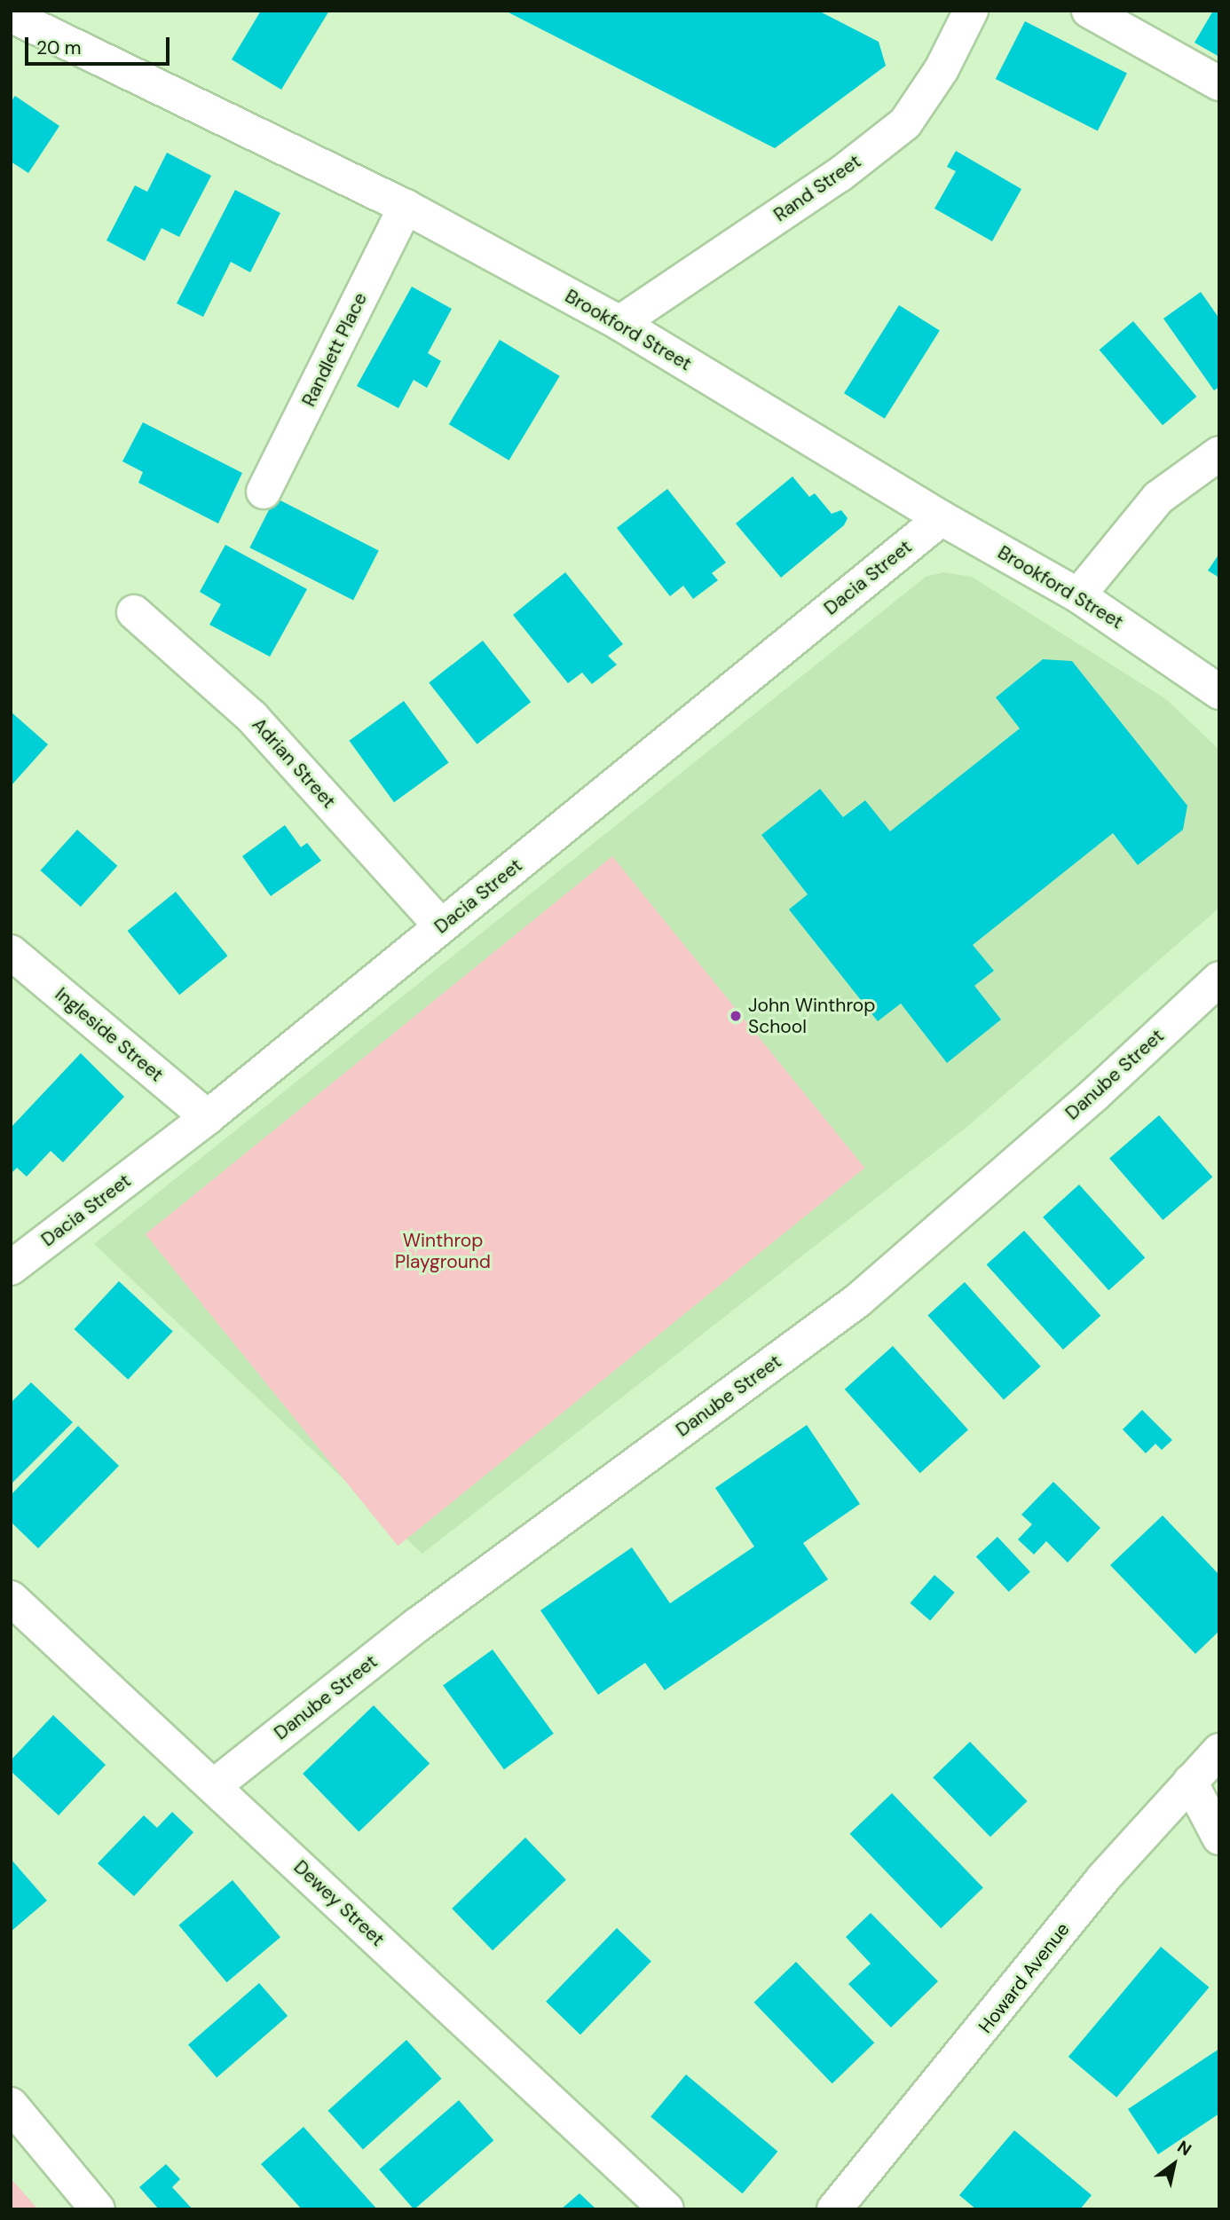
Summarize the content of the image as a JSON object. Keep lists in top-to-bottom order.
{
  "streets": {
    "street": [
      "Rand Street",
      "Brookford Street",
      "Randlett Place",
      "Dacia Street",
      "Adrian Street",
      "Ingleside Street",
      "Danube Street",
      "Dewey Street",
      "Howard Avenue"
    ]
  },
  "crossings": [
    ["Rand Street", "Brookford Street"],
    ["Brookford Street", "Randlett Place"],
    ["Brookford Street", "Dacia Street"],
    ["Dacia Street", "Adrian Street"],
    ["Dacia Street", "Ingleside Street"],
    ["Danube Street", "Dewey Street"]
  ],
  "parks": ["Winthrop Playground"],
  "places": ["John Winthrop School"],
  "scale_bar": "20 m",
  "north": "top right"
}
